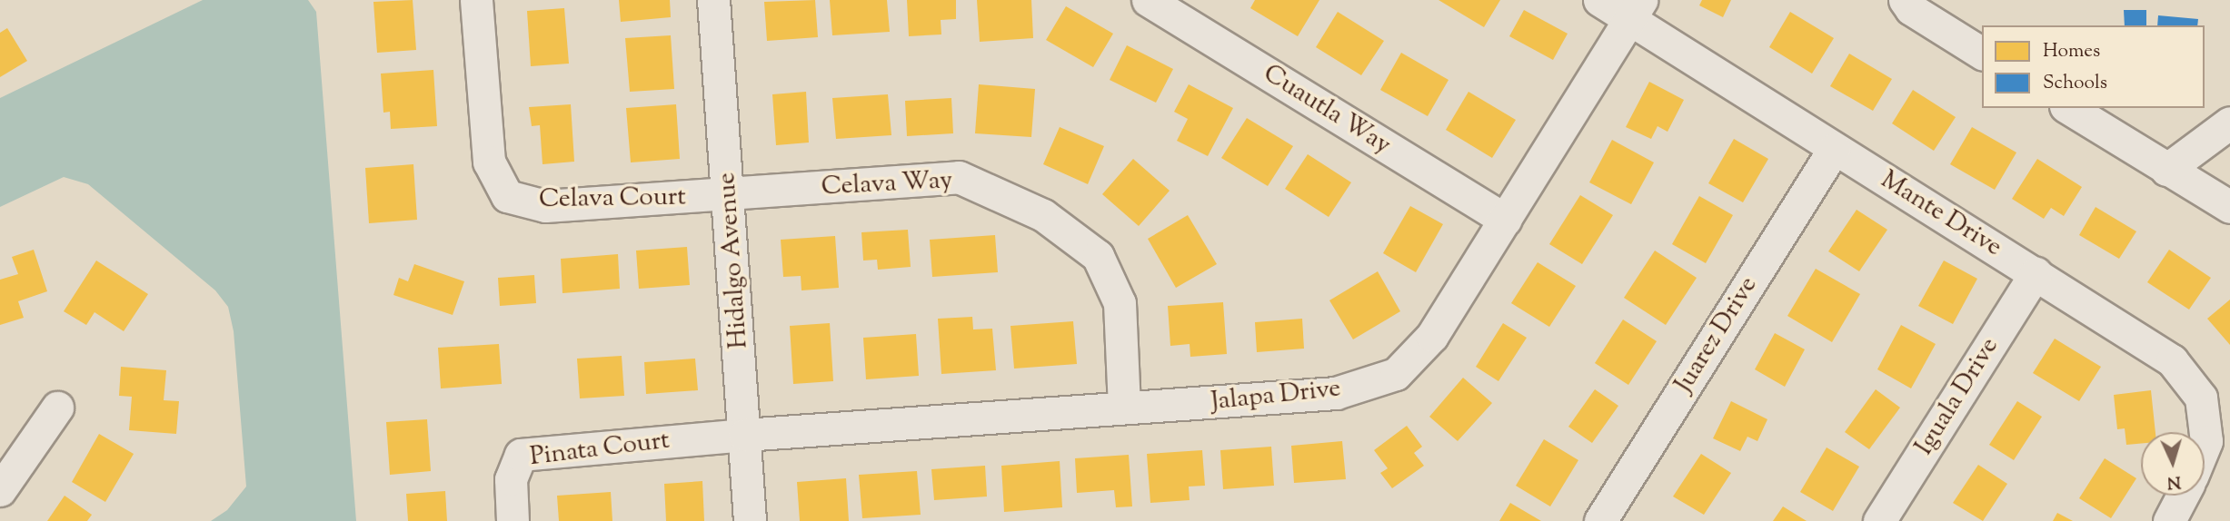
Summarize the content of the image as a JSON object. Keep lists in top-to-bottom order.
{
  "streets": {
    "street": [
      "Cuautla Way",
      "Celava Way",
      "Celava Court",
      "Mante Drive",
      "Hidalgo Avenue",
      "Juarez Drive",
      "Jalapa Drive",
      "Iguala Drive",
      "Pinata Court"
    ]
  },
  "crossings": [
    ["Cuautla Way", "Jalapa Drive"],
    ["Celava Way", "Celava Court"],
    ["Celava Way", "Hidalgo Avenue"],
    ["Celava Way", "Jalapa Drive"],
    ["Celava Court", "Hidalgo Avenue"],
    ["Mante Drive", "Juarez Drive"],
    ["Mante Drive", "Jalapa Drive"],
    ["Mante Drive", "Iguala Drive"],
    ["Hidalgo Avenue", "Jalapa Drive"],
    ["Hidalgo Avenue", "Pinata Court"],
    ["Jalapa Drive", "Pinata Court"]
  ],
  "legend": ["Homes", "Schools"],
  "north": "bottom"
}
